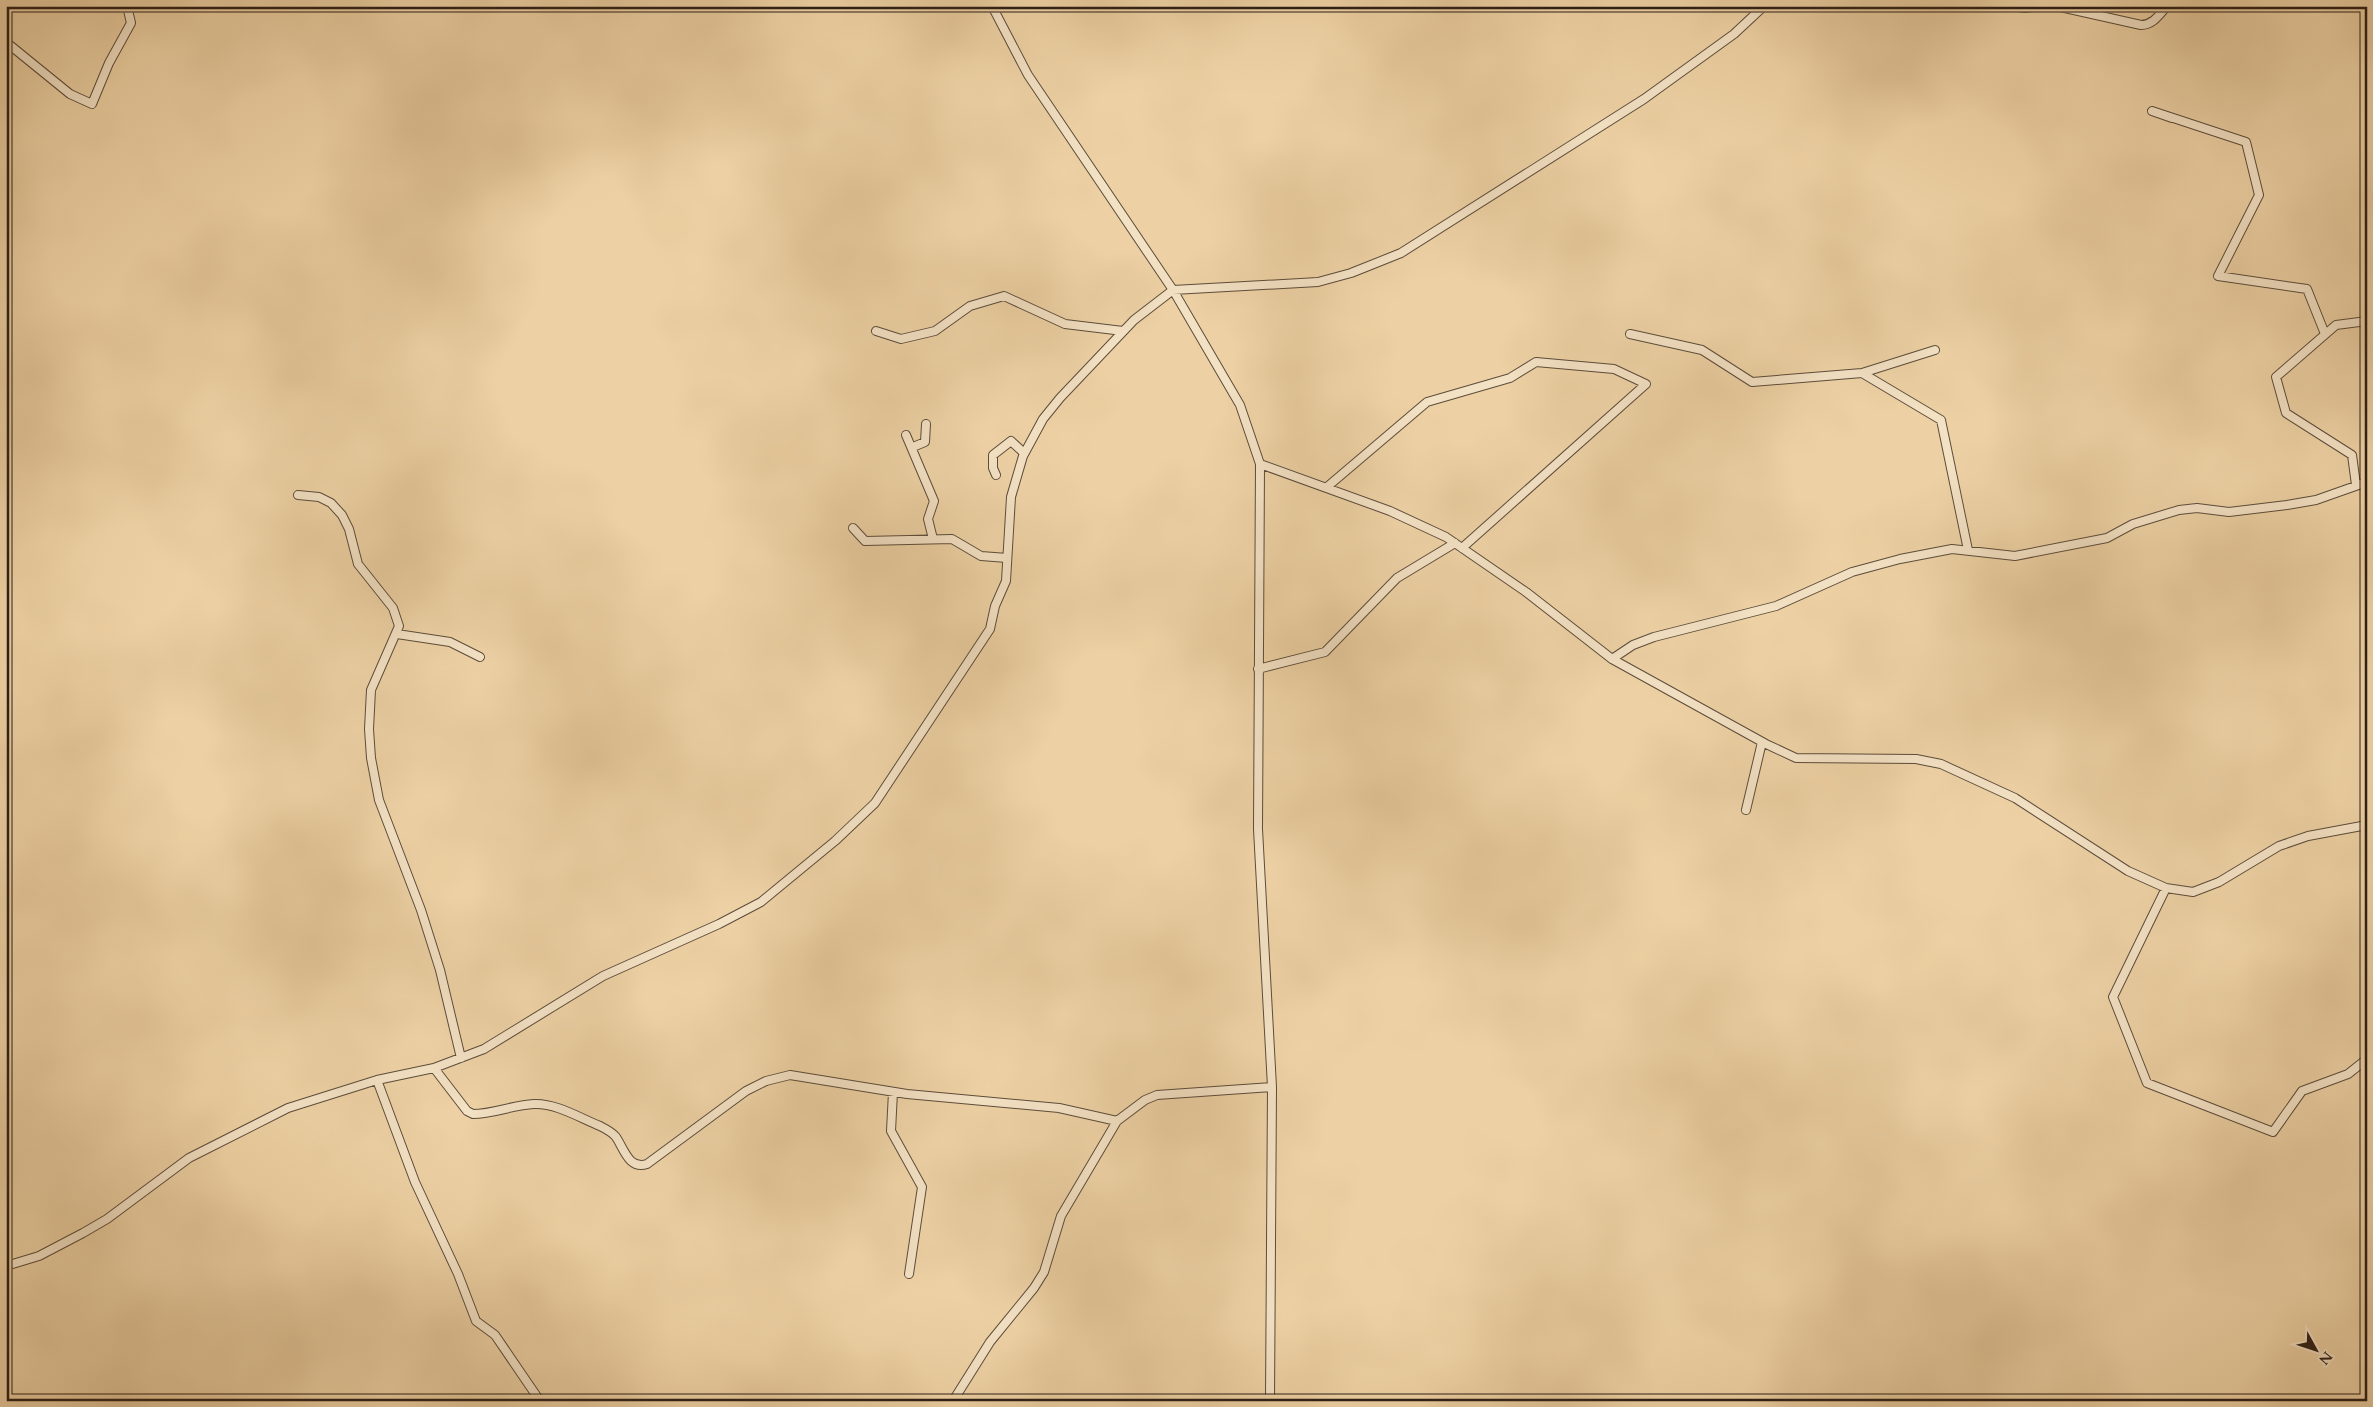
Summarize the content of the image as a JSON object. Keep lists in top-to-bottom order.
{
  "north": "bottom right"
}
